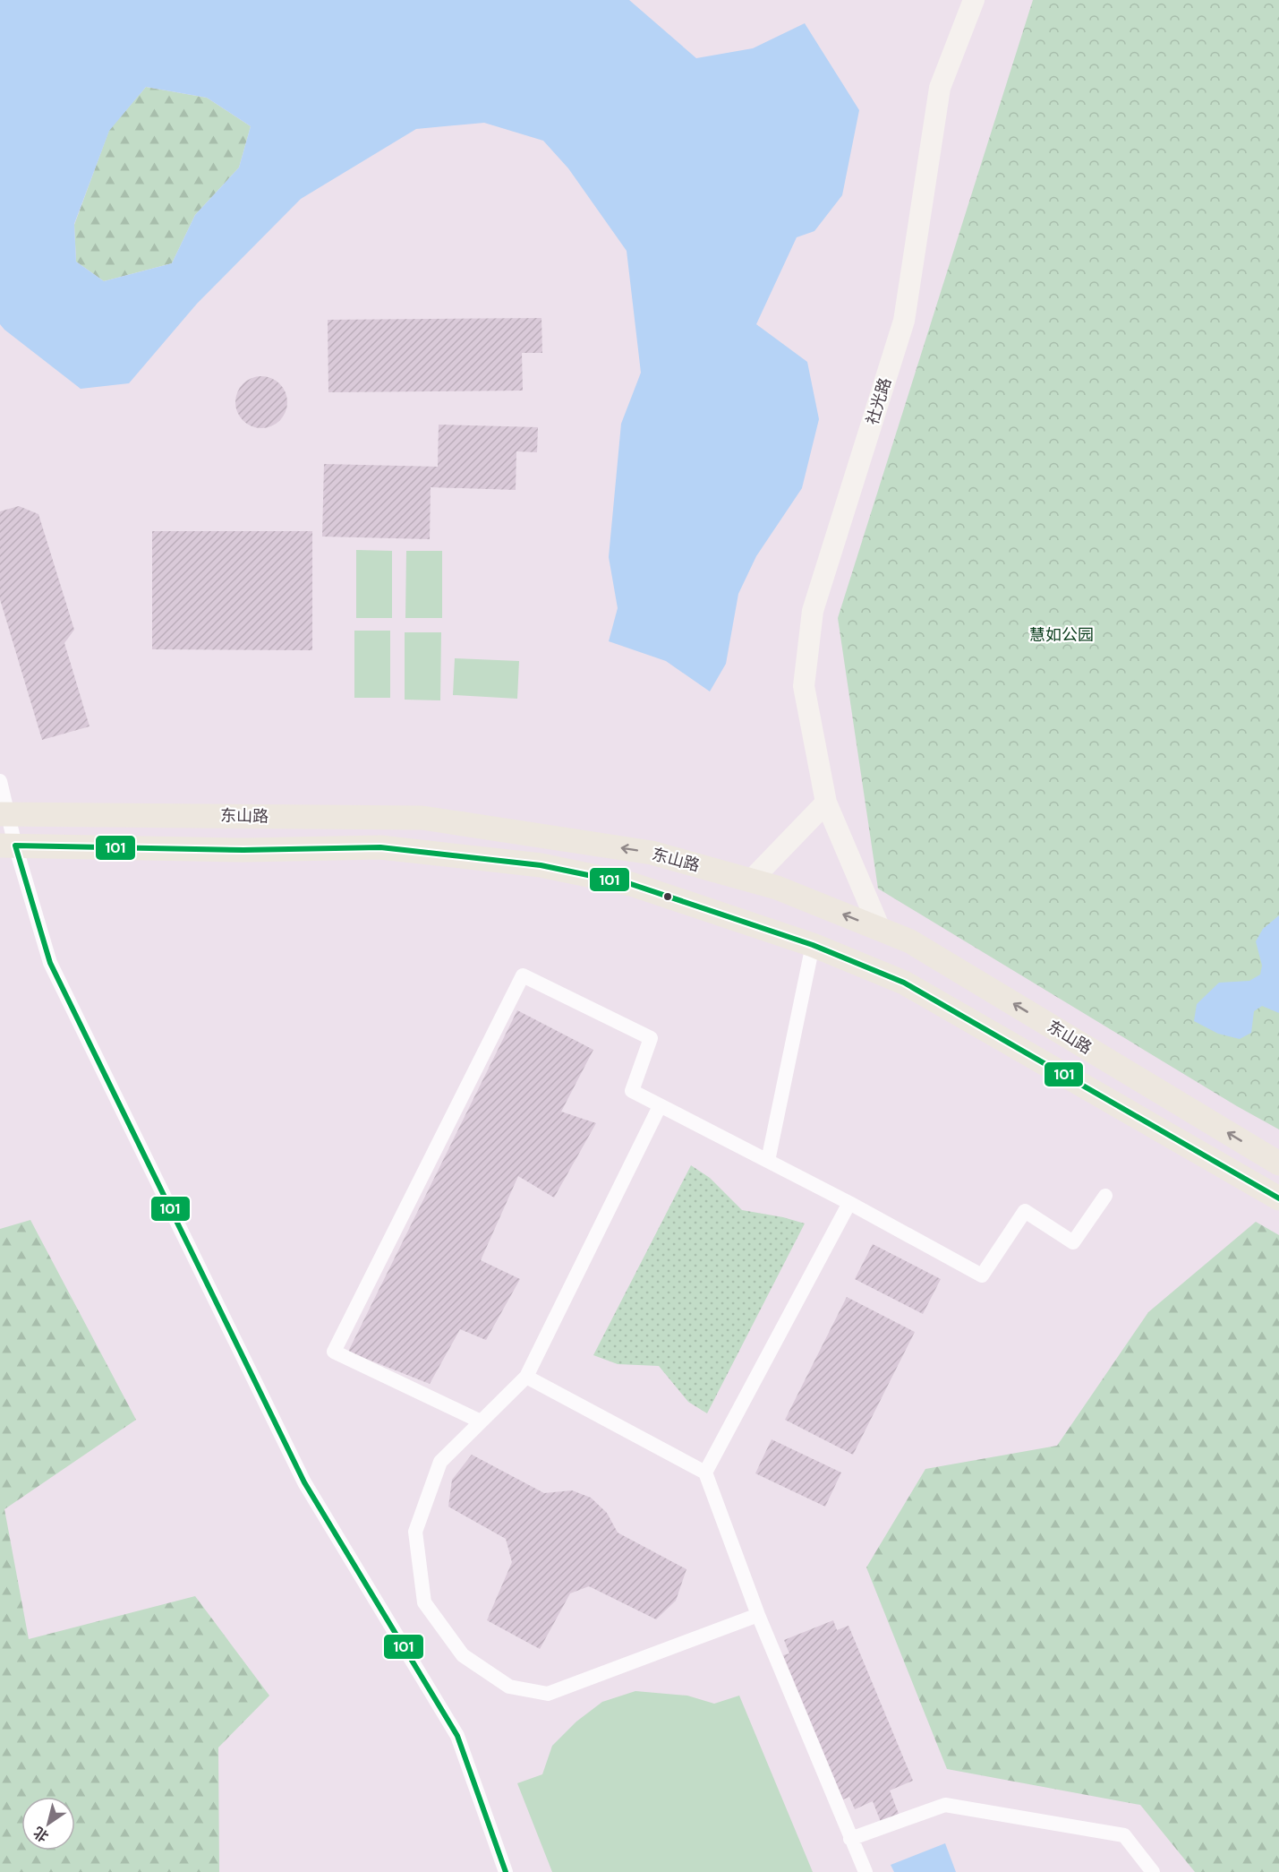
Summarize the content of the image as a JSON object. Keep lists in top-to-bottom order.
{
  "streets": {
    "main road": ["东山路"],
    "street": ["社光路"]
  },
  "crossings": [
    ["社光路", "东山路"]
  ],
  "parks": ["慧如公园"],
  "lines": ["transit line 101"],
  "north": "bottom left"
}
